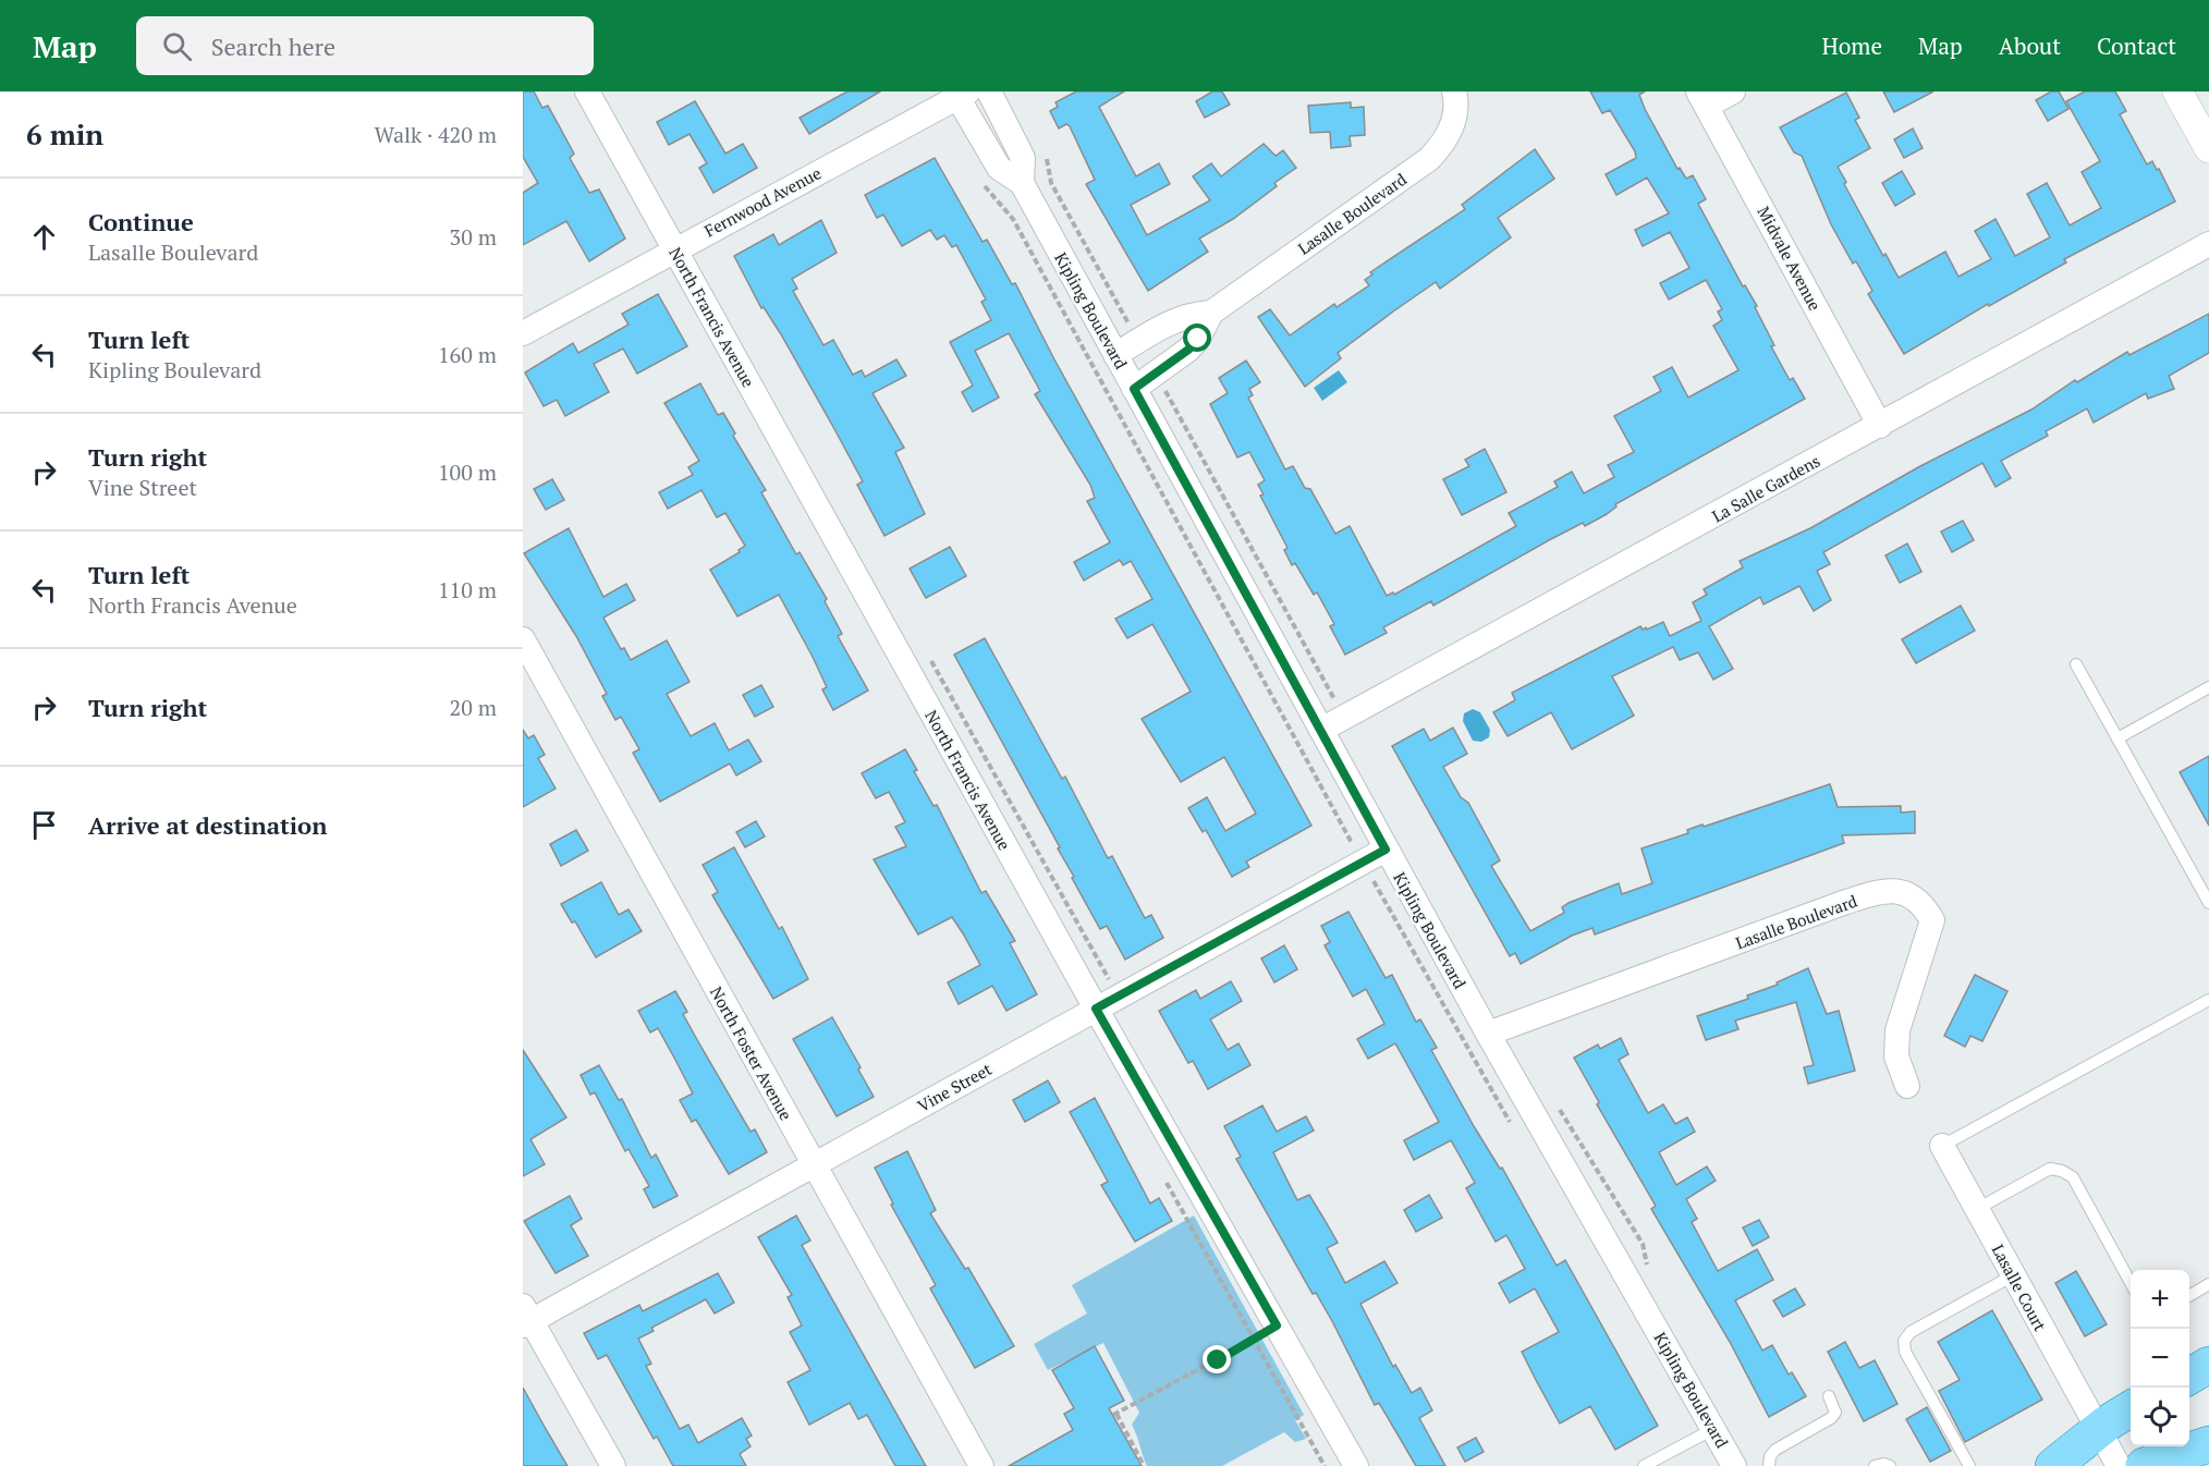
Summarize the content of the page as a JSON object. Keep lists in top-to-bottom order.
{
  "streets": {
    "street": [
      "Fernwood Avenue",
      "Lasalle Boulevard",
      "Midvale Avenue",
      "Kipling Boulevard",
      "North Francis Avenue",
      "La Salle Gardens",
      "North Foster Avenue",
      "Vine Street",
      "Lasalle Court"
    ]
  },
  "crossings": [
    ["Fernwood Avenue", "Kipling Boulevard"],
    ["Fernwood Avenue", "North Francis Avenue"],
    ["Lasalle Boulevard", "Kipling Boulevard"],
    ["Midvale Avenue", "La Salle Gardens"],
    ["Kipling Boulevard", "La Salle Gardens"],
    ["Kipling Boulevard", "Vine Street"],
    ["North Francis Avenue", "Vine Street"],
    ["North Foster Avenue", "Vine Street"]
  ],
  "page": {
    "header": "Map",
    "search": "Search here",
    "nav": [
      "Home",
      "Map",
      "About",
      "Contact"
    ],
    "heading": ["6 min", "Walk · 420 m"],
    "list": [
      ["Continue", "Lasalle Boulevard", "30 m"],
      ["Turn left", "Kipling Boulevard", "160 m"],
      ["Turn right", "Vine Street", "100 m"],
      ["Turn left", "North Francis Avenue", "110 m"],
      ["Turn right", "20 m"],
      "Arrive at destination"
    ],
    "map_buttons": ["+", "−"]
  }
}
